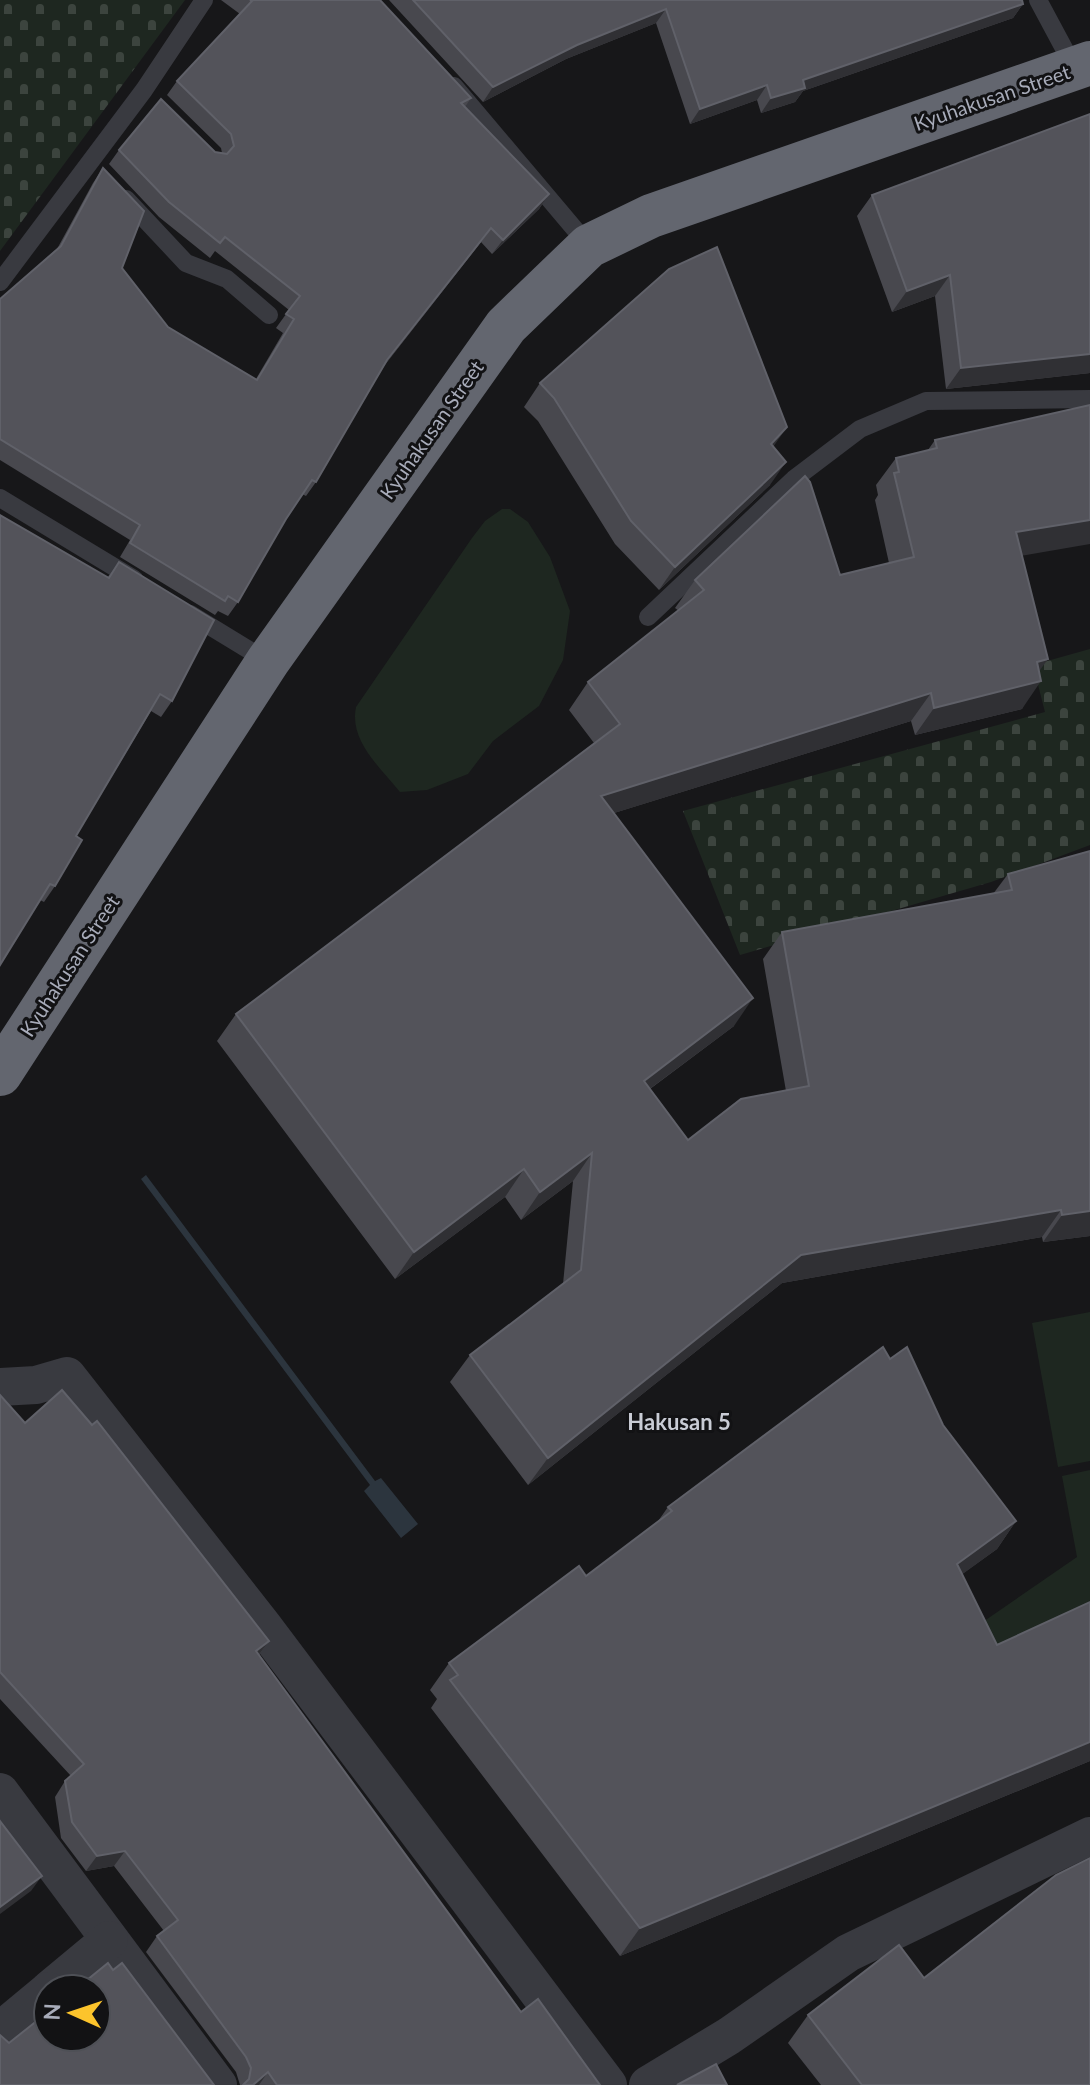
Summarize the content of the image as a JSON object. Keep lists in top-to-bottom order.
{
  "streets": {
    "highway": ["Kyuhakusan Street"]
  },
  "districts": ["Hakusan 5"],
  "north": "left"
}
